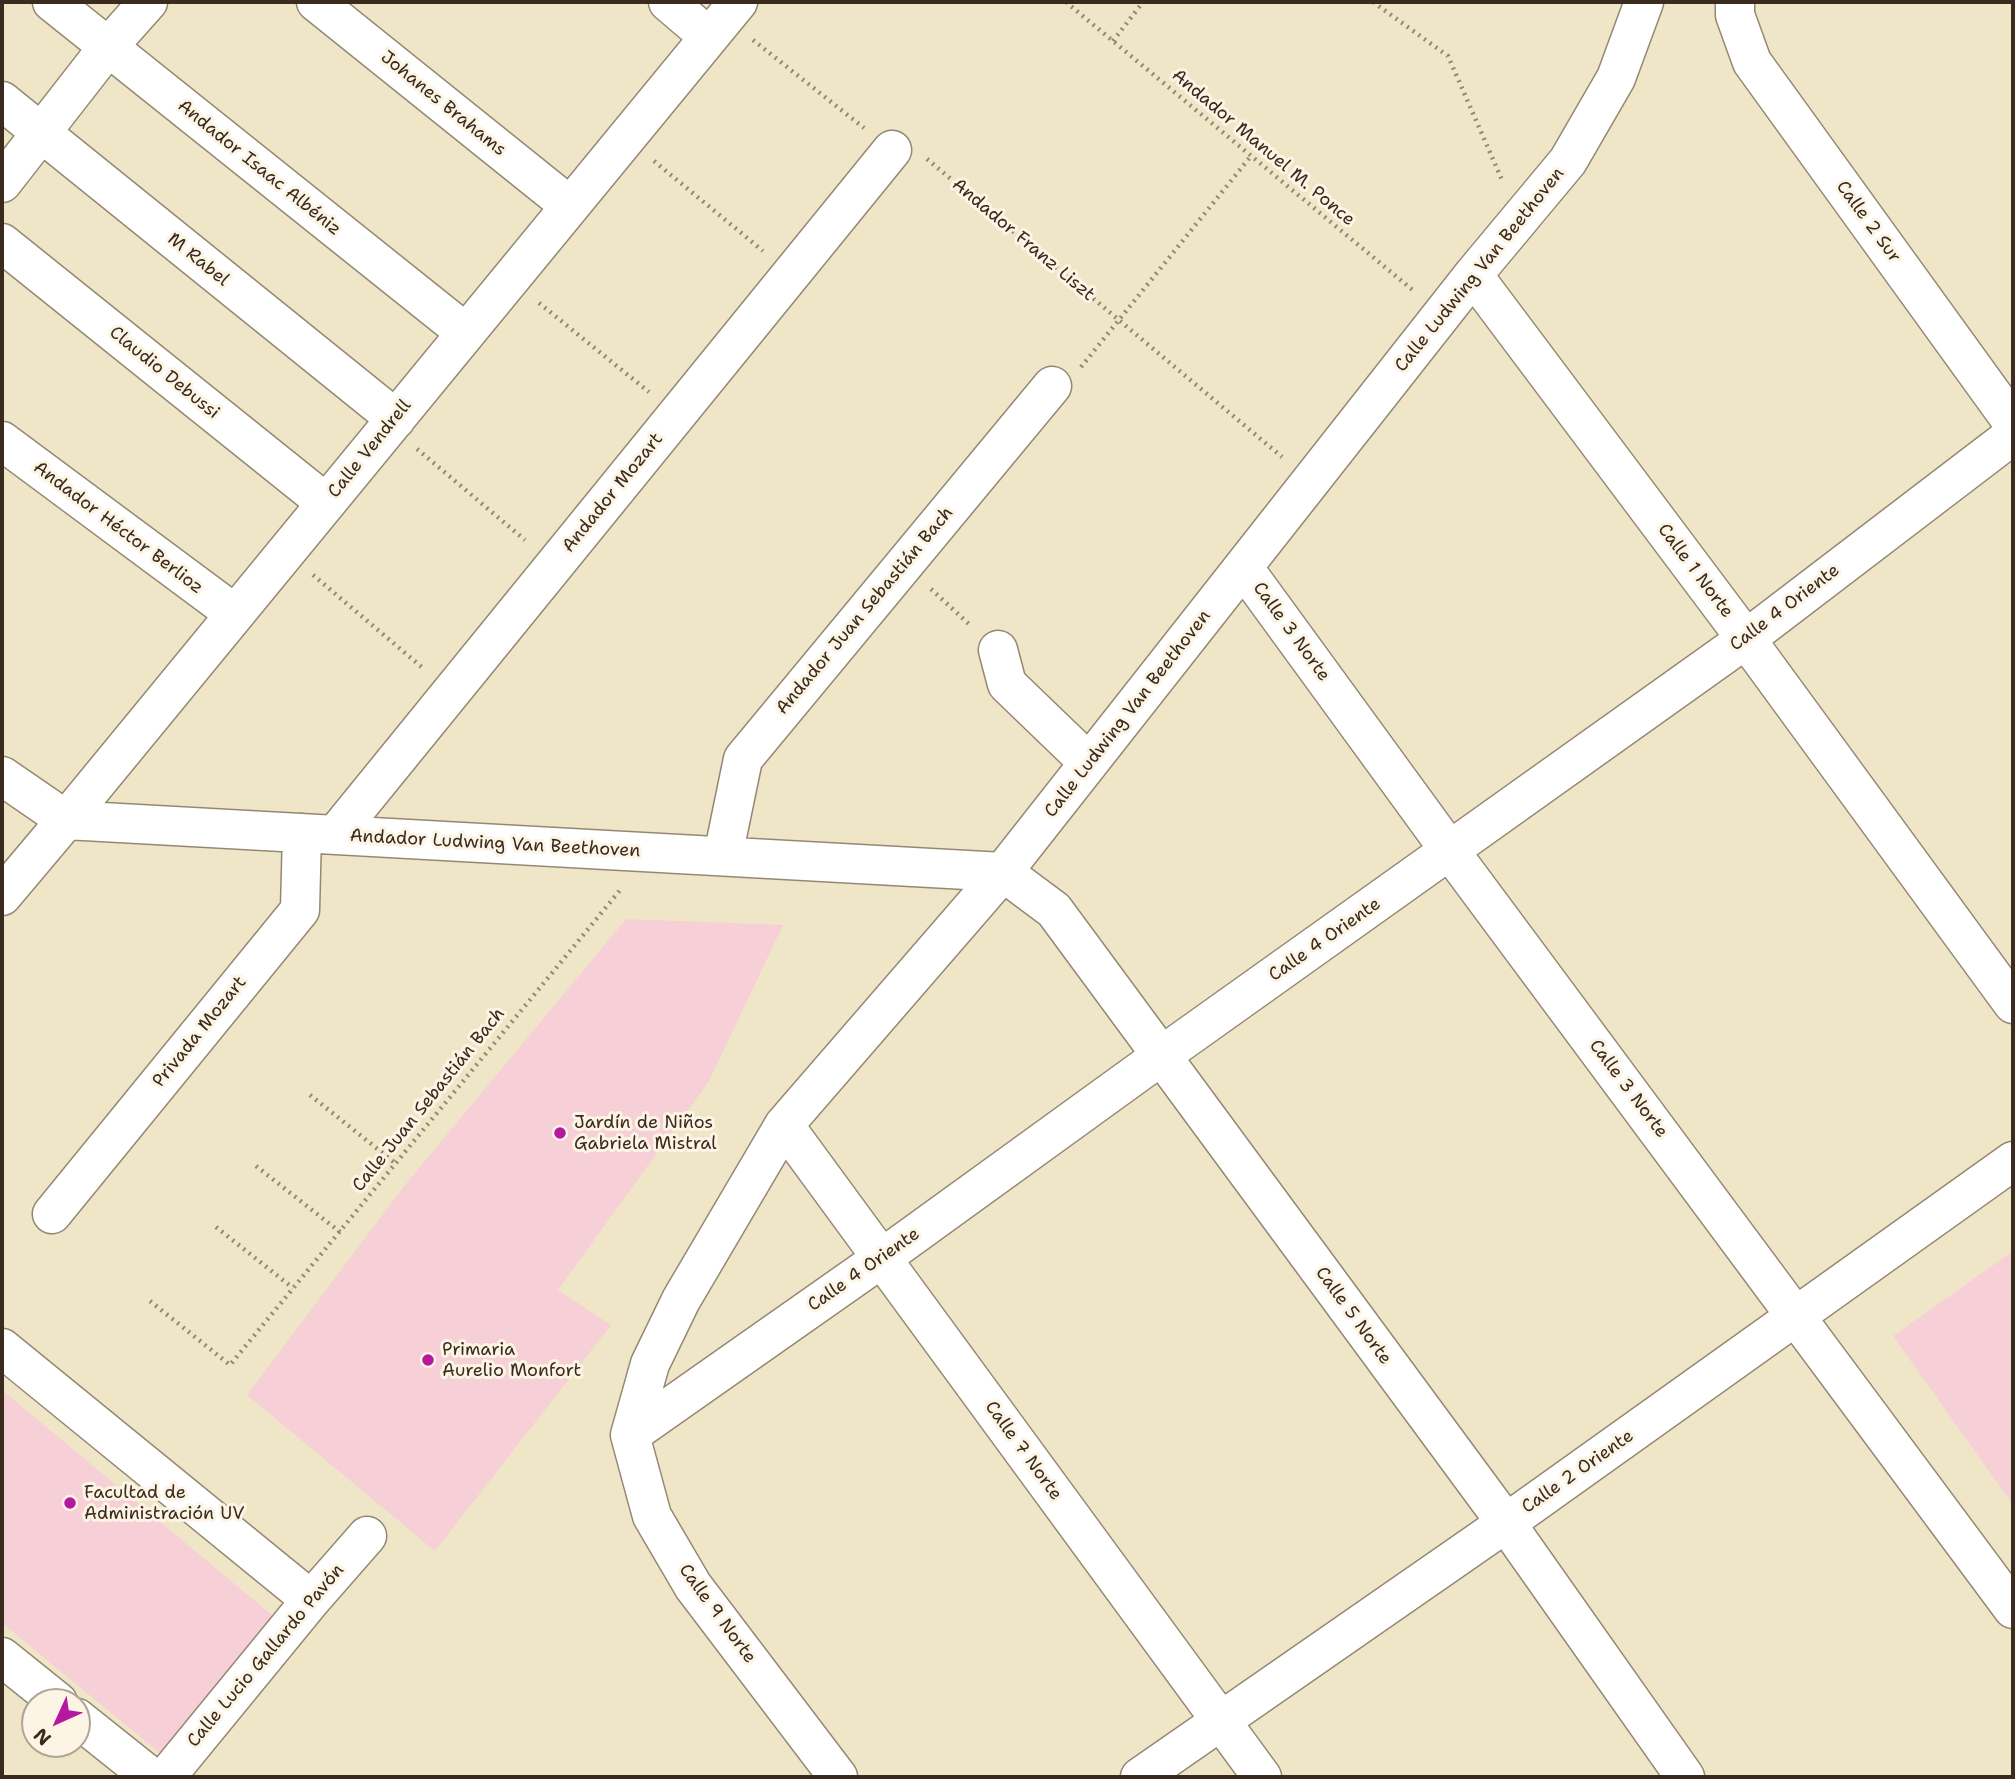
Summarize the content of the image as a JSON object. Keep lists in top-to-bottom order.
{
  "streets": {
    "street": [
      "Johanes Brahams",
      "Andador Isaac Albéniz",
      "Calle 2 Sur",
      "M Rabel",
      "Calle Ludwing Van Beethoven",
      "Claudio Debussi",
      "Calle Vendrell",
      "Andador Mozart",
      "Andador Héctor Berlioz",
      "Calle 1 Norte",
      "Calle 4 Oriente",
      "Andador Juan Sebastián Bach",
      "Calle 3 Norte",
      "Andador Ludwing Van Beethoven",
      "Privada Mozart",
      "Calle 5 Norte",
      "Calle 7 Norte",
      "Calle 2 Oriente",
      "Calle 9 Norte",
      "Calle Lucio Gallardo Pavón"
    ],
    "path": ["Andador Manuel M. Ponce", "Andador Franz Liszt", "Calle Juan Sebastián Bach"]
  },
  "crossings": [
    ["Johanes Brahams", "Calle Vendrell"],
    ["Andador Manuel M. Ponce", "Calle Ludwing Van Beethoven"],
    ["Andador Isaac Albéniz", "Calle Vendrell"],
    ["Andador Franz Liszt", "Calle Ludwing Van Beethoven"],
    ["Andador Franz Liszt", "Calle Vendrell"],
    ["Andador Franz Liszt", "Andador Mozart"],
    ["M Rabel", "Calle Vendrell"],
    ["Calle Ludwing Van Beethoven", "Calle 1 Norte"],
    ["Calle Ludwing Van Beethoven", "Calle 4 Oriente"],
    ["Calle Ludwing Van Beethoven", "Calle 3 Norte"],
    ["Calle Ludwing Van Beethoven", "Andador Ludwing Van Beethoven"],
    ["Calle Ludwing Van Beethoven", "Calle 5 Norte"],
    ["Calle Ludwing Van Beethoven", "Calle 7 Norte"],
    ["Calle Ludwing Van Beethoven", "Calle 9 Norte"],
    ["Claudio Debussi", "Calle Vendrell"],
    ["Calle Vendrell", "Andador Héctor Berlioz"],
    ["Calle Vendrell", "Andador Ludwing Van Beethoven"],
    ["Andador Mozart", "Andador Ludwing Van Beethoven"],
    ["Andador Mozart", "Privada Mozart"],
    ["Calle 1 Norte", "Calle 4 Oriente"],
    ["Calle 4 Oriente", "Calle 3 Norte"],
    ["Calle 4 Oriente", "Calle 5 Norte"],
    ["Calle 4 Oriente", "Calle 7 Norte"],
    ["Calle 4 Oriente", "Calle 9 Norte"],
    ["Andador Juan Sebastián Bach", "Andador Ludwing Van Beethoven"],
    ["Calle 3 Norte", "Calle 2 Oriente"],
    ["Andador Ludwing Van Beethoven", "Privada Mozart"],
    ["Andador Ludwing Van Beethoven", "Calle Juan Sebastián Bach"],
    ["Andador Ludwing Van Beethoven", "Calle 5 Norte"],
    ["Calle 5 Norte", "Calle 2 Oriente"],
    ["Calle 7 Norte", "Calle 2 Oriente"]
  ],
  "places": ["Jardín de Niños Gabriela Mistral", "Primaria Aurelio Monfort", "Facultad de Administración UV"],
  "north": "bottom left"
}
